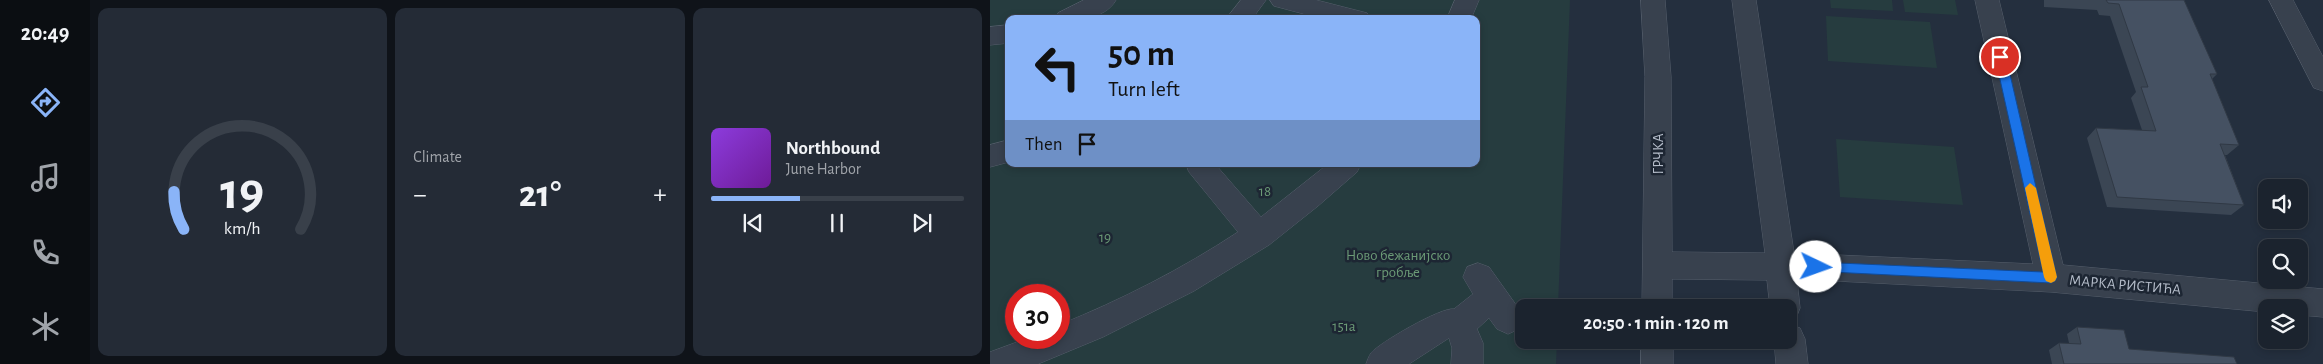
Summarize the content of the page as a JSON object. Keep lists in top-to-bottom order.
{
  "streets": {
    "street": ["ГРЧКА", "МАРКА РИСТИЋА"]
  },
  "crossings": [
    ["ГРЧКА", "МАРКА РИСТИЋА"]
  ],
  "parks": [
    "18",
    "19",
    "Ново бежанијско гробље",
    "151a"
  ],
  "page": {
    "tabs": "20:49",
    "tile": "Climate",
    "turn": ["50 m", "Turn left"],
    "then": "Then",
    "song": ["Northbound", "June Harbor"],
    "heat": ["−", "21°", "+"],
    "limit": "30",
    "trip": "20:50 · 1 min · 120 m",
    "gauge": ["19", "km/h"]
  }
}
